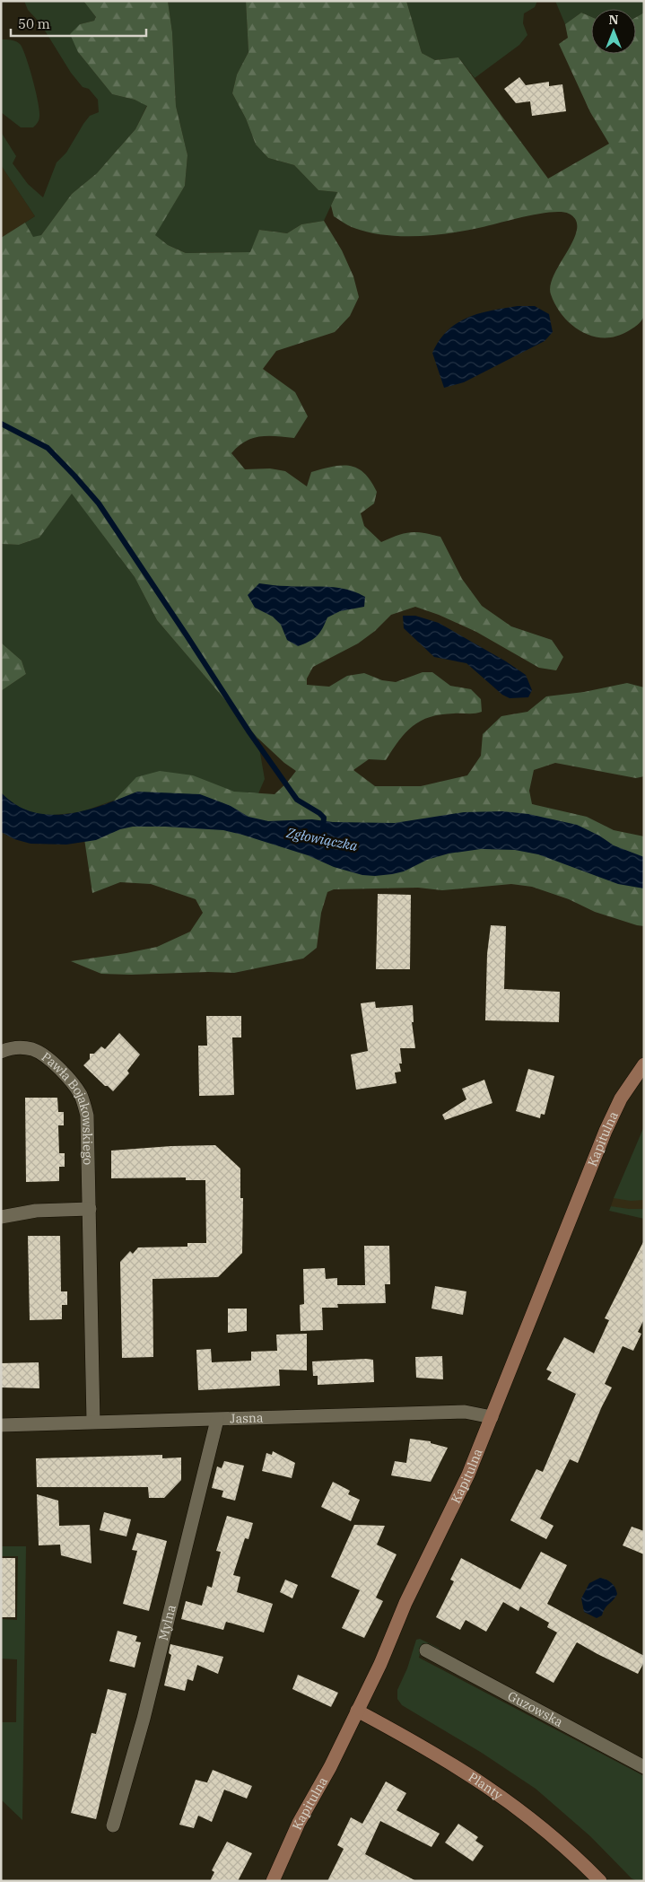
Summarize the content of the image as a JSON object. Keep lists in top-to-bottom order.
{
  "streets": {
    "street": [
      "Pawła Bojakowskiego",
      "Kapitulna",
      "Jasna",
      "Mylna",
      "Guzowska",
      "Planty"
    ]
  },
  "crossings": [
    ["Pawła Bojakowskiego", "Jasna"],
    ["Kapitulna", "Jasna"],
    ["Kapitulna", "Planty"],
    ["Jasna", "Mylna"]
  ],
  "water": ["Zgłowiączka"],
  "scale_bar": "50 m",
  "north": "top"
}
